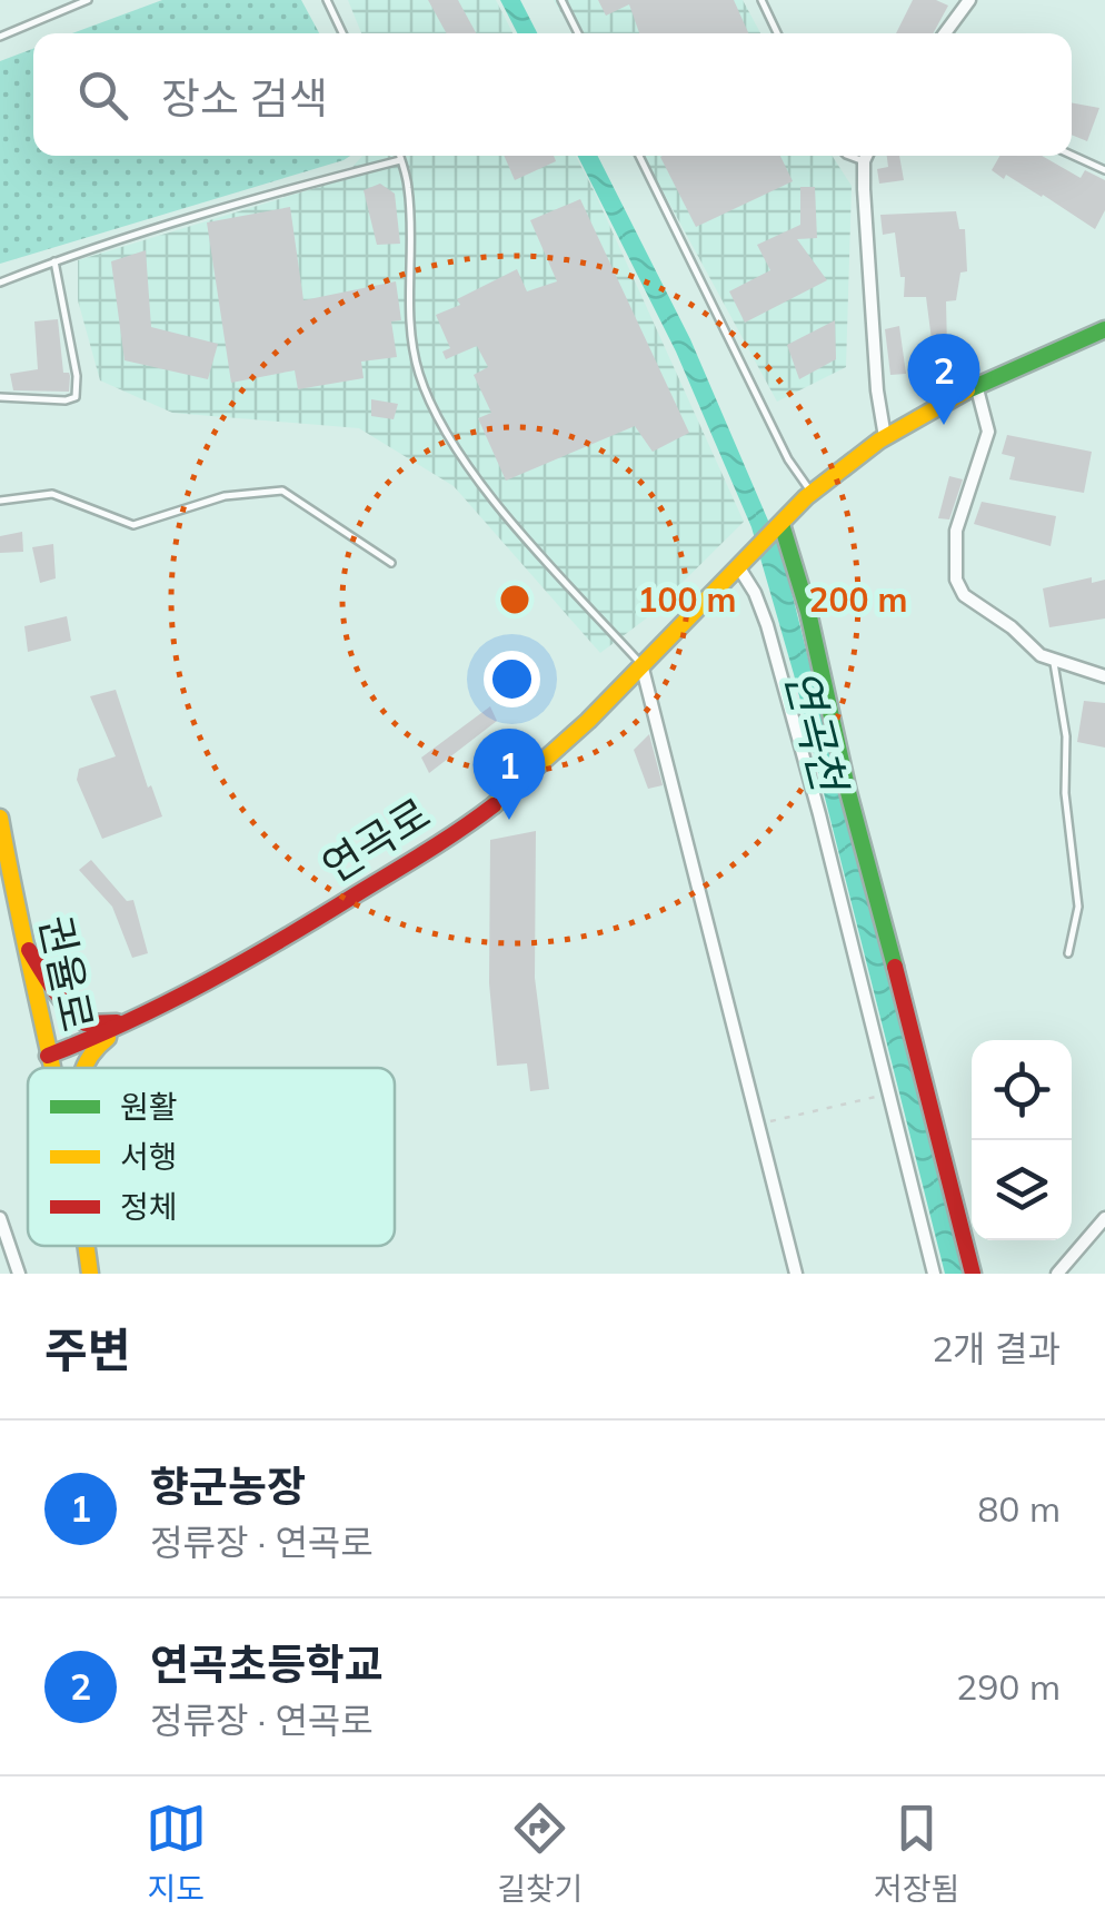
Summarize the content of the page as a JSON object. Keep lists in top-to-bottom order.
{
  "streets": {
    "street": ["연곡로", "권율로"]
  },
  "crossings": [
    ["연곡로", "권율로"]
  ],
  "water": ["연곡천"],
  "legend": ["원활", "서행", "정체"],
  "page": {
    "search": "장소 검색",
    "pins": ["2", "1"],
    "heading": ["주변", "2개 결과"],
    "list": [
      {
        "mark": "1",
        "name": "향군농장",
        "note": "정류장 · 연곡로",
        "value": "80 m"
      },
      {
        "mark": "2",
        "name": "연곡초등학교",
        "note": "정류장 · 연곡로",
        "value": "290 m"
      }
    ],
    "nav": ["지도", "길찾기", "저장됨"]
  },
  "rings": ["100 m", "200 m"]
}
